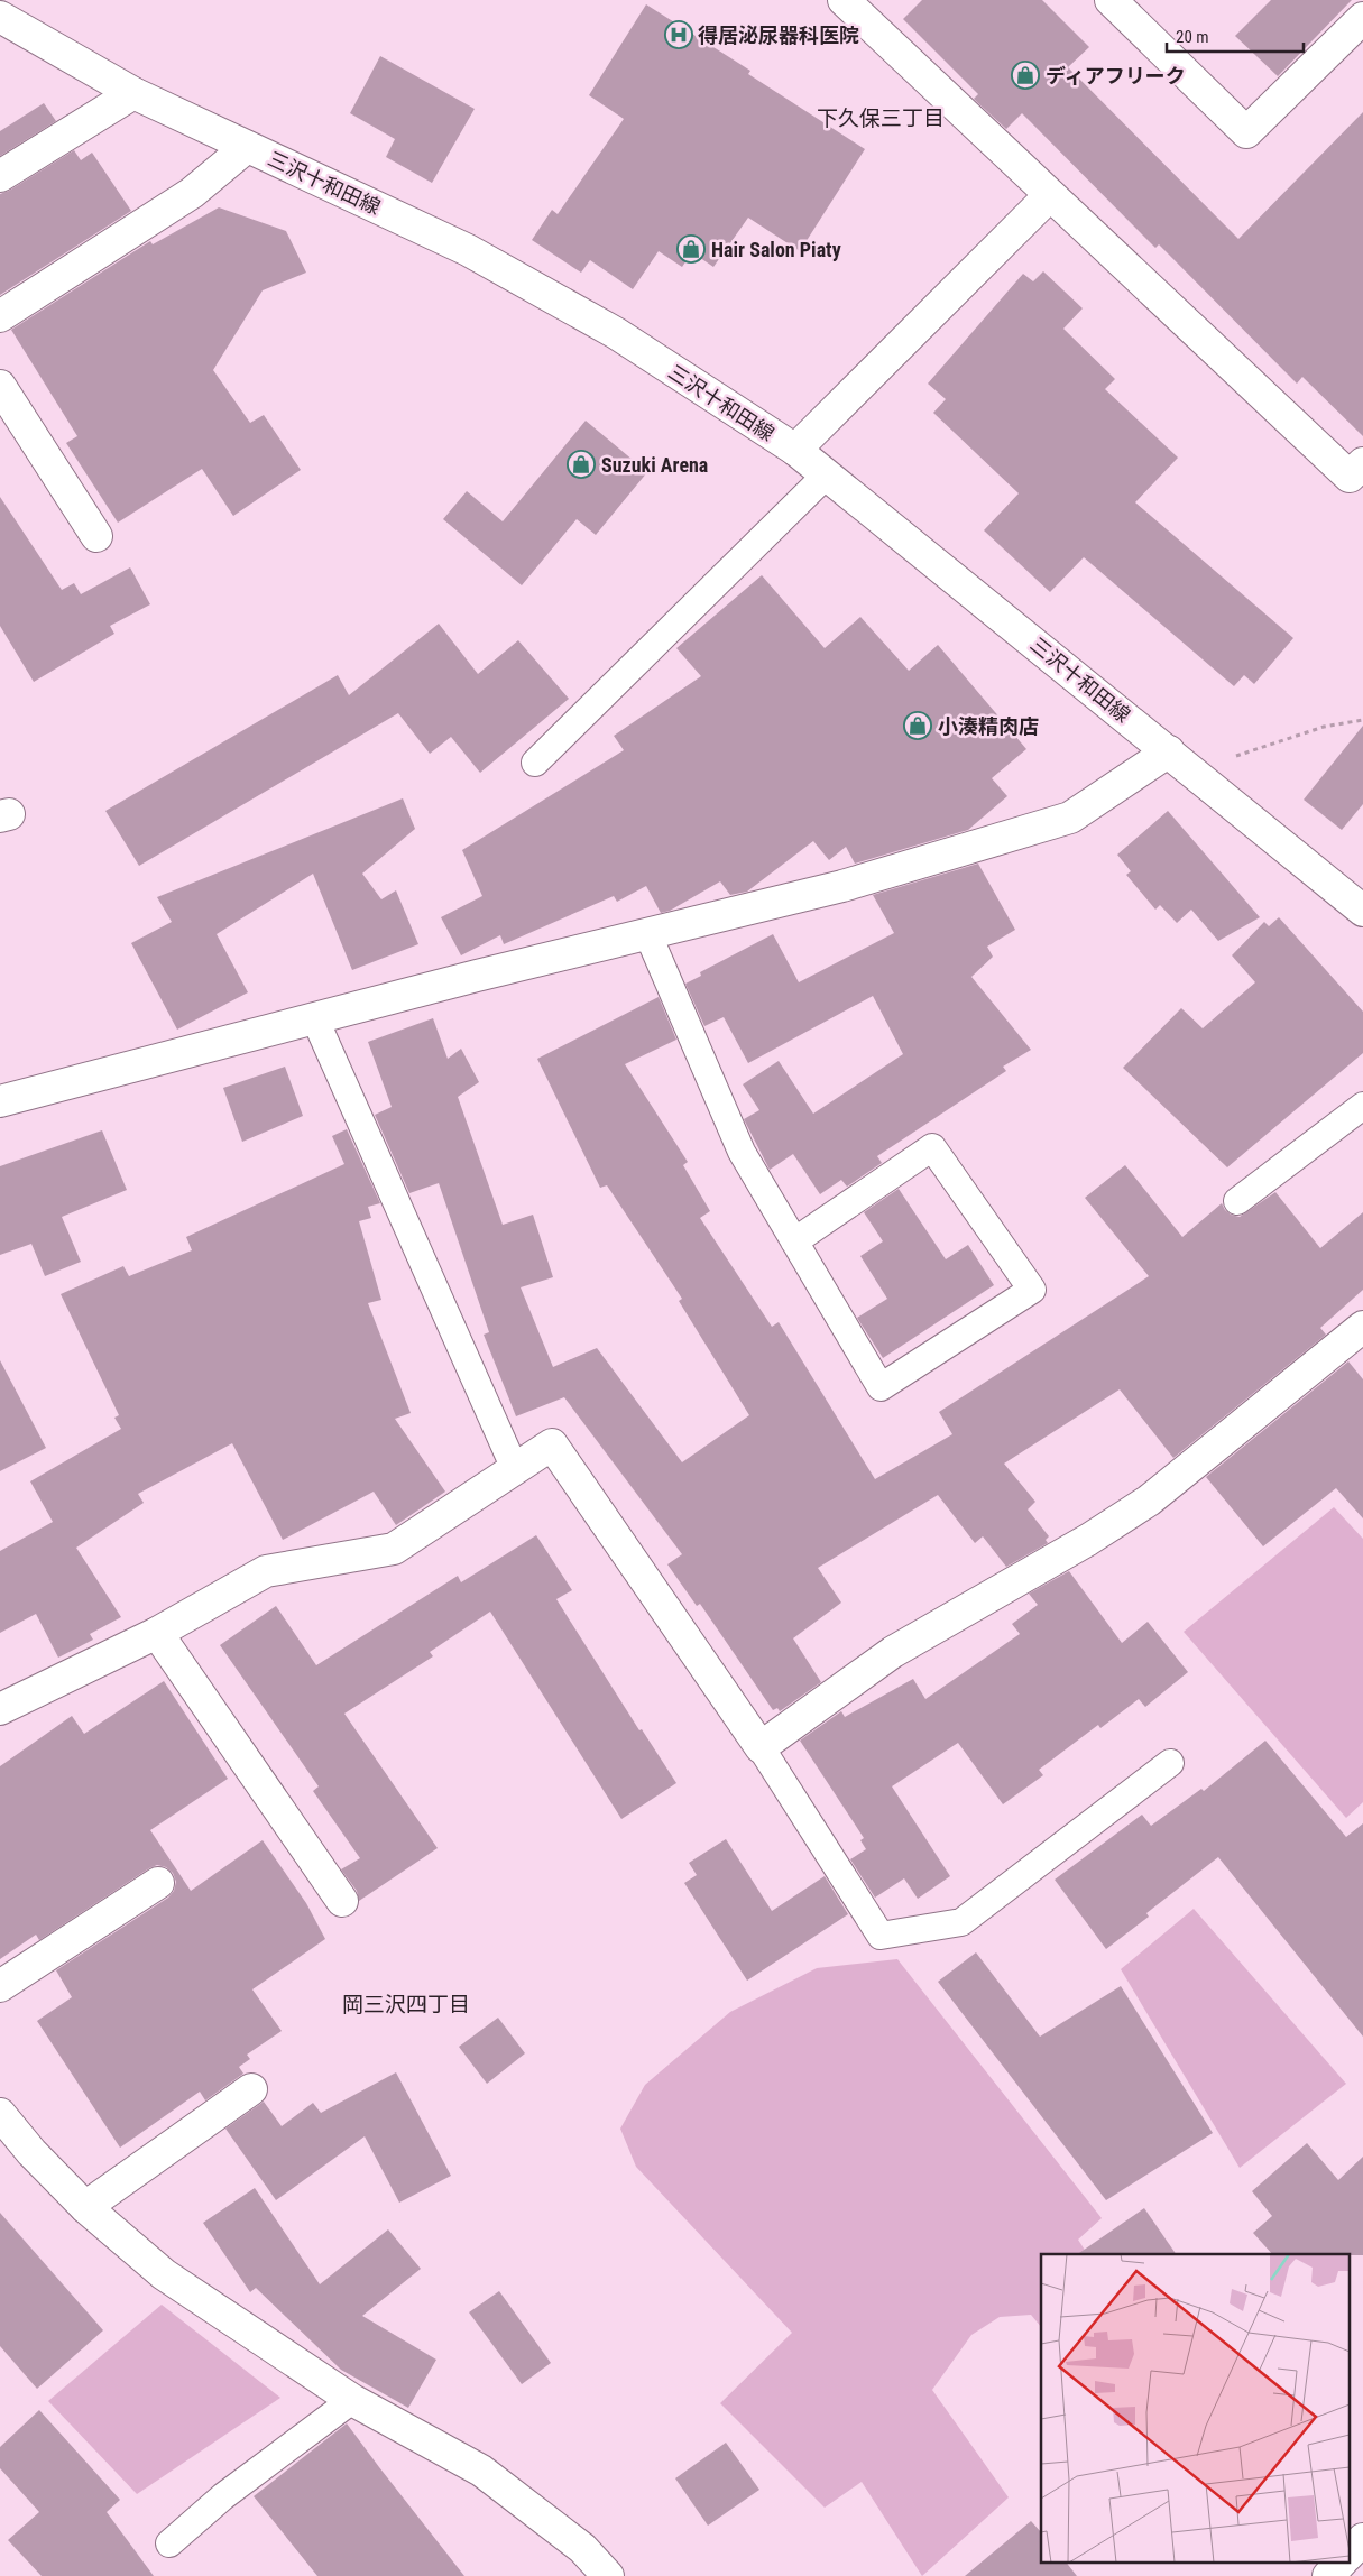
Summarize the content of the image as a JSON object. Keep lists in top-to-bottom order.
{
  "streets": {
    "street": ["三沢十和田線"]
  },
  "districts": ["下久保三丁目", "岡三沢四丁目"],
  "places": {
    "hospital": ["得居泌尿器科医院"],
    "shop": [
      "ディアフリーク",
      "Hair Salon Piaty",
      "Suzuki Arena",
      "小湊精肉店"
    ]
  },
  "scale_bar": "20 m"
}
